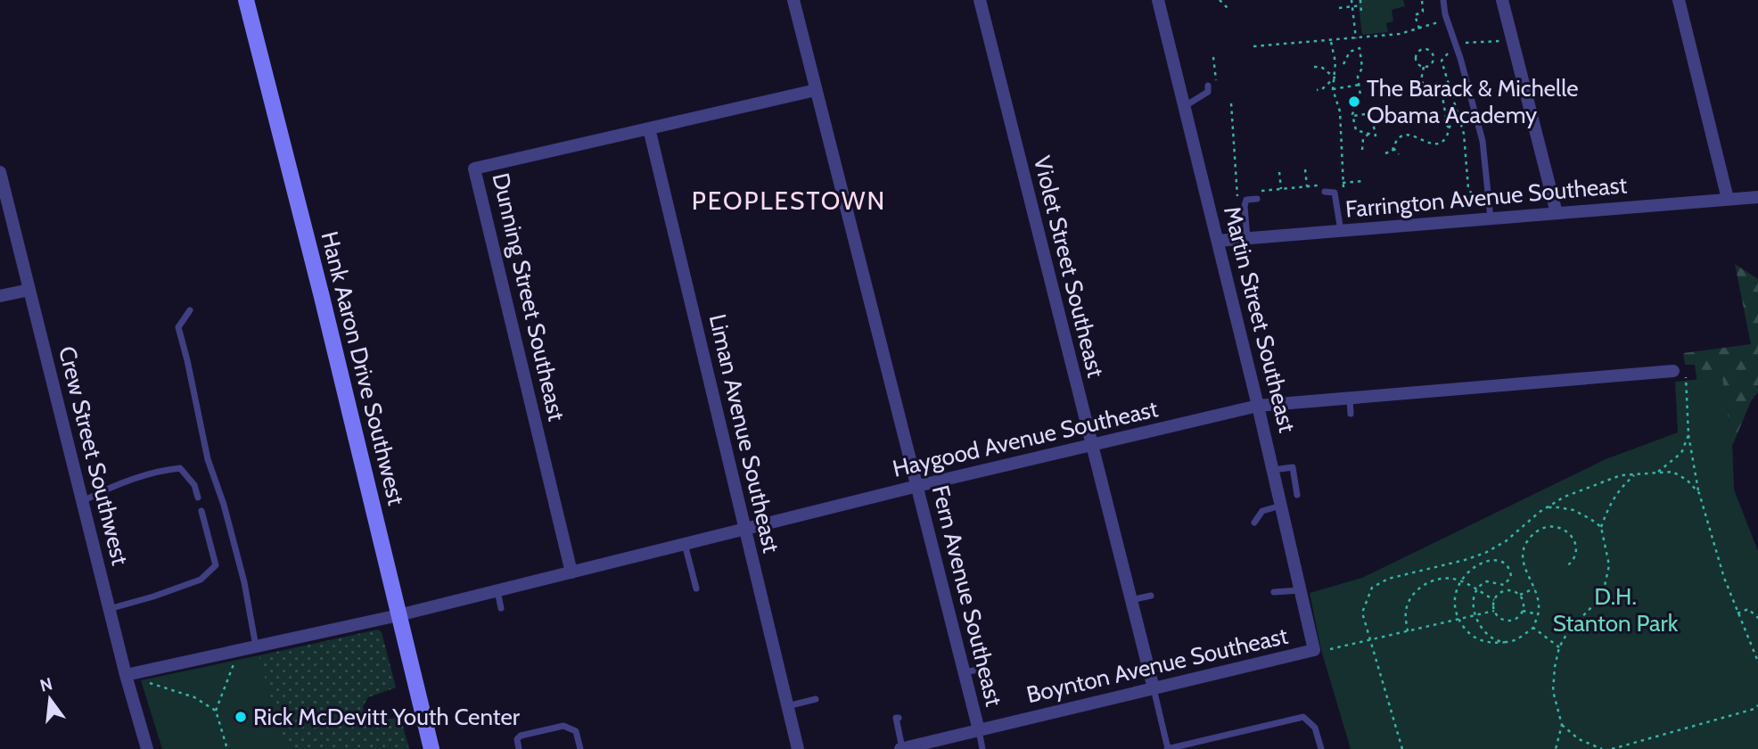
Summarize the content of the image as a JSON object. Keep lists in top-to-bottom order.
{
  "streets": {
    "main road": ["Hank Aaron Drive Southwest"],
    "street": [
      "Farrington Avenue Southeast",
      "Violet Street Southeast",
      "Dunning Street Southeast",
      "Martin Street Southeast",
      "Liman Avenue Southeast",
      "Haygood Avenue Southeast",
      "Crew Street Southwest",
      "Fern Avenue Southeast",
      "Boynton Avenue Southeast"
    ]
  },
  "crossings": [
    ["Farrington Avenue Southeast", "Martin Street Southeast"],
    ["Violet Street Southeast", "Haygood Avenue Southeast"],
    ["Violet Street Southeast", "Boynton Avenue Southeast"],
    ["Dunning Street Southeast", "Liman Avenue Southeast"],
    ["Dunning Street Southeast", "Haygood Avenue Southeast"],
    ["Martin Street Southeast", "Haygood Avenue Southeast"],
    ["Martin Street Southeast", "Boynton Avenue Southeast"],
    ["Hank Aaron Drive Southwest", "Haygood Avenue Southeast"],
    ["Liman Avenue Southeast", "Haygood Avenue Southeast"],
    ["Haygood Avenue Southeast", "Crew Street Southwest"],
    ["Haygood Avenue Southeast", "Fern Avenue Southeast"],
    ["Fern Avenue Southeast", "Boynton Avenue Southeast"]
  ],
  "districts": ["PEOPLESTOWN"],
  "parks": ["D.H. Stanton Park"],
  "places": ["The Barack & Michelle Obama Academy", "Rick McDevitt Youth Center"],
  "north": "top"
}
